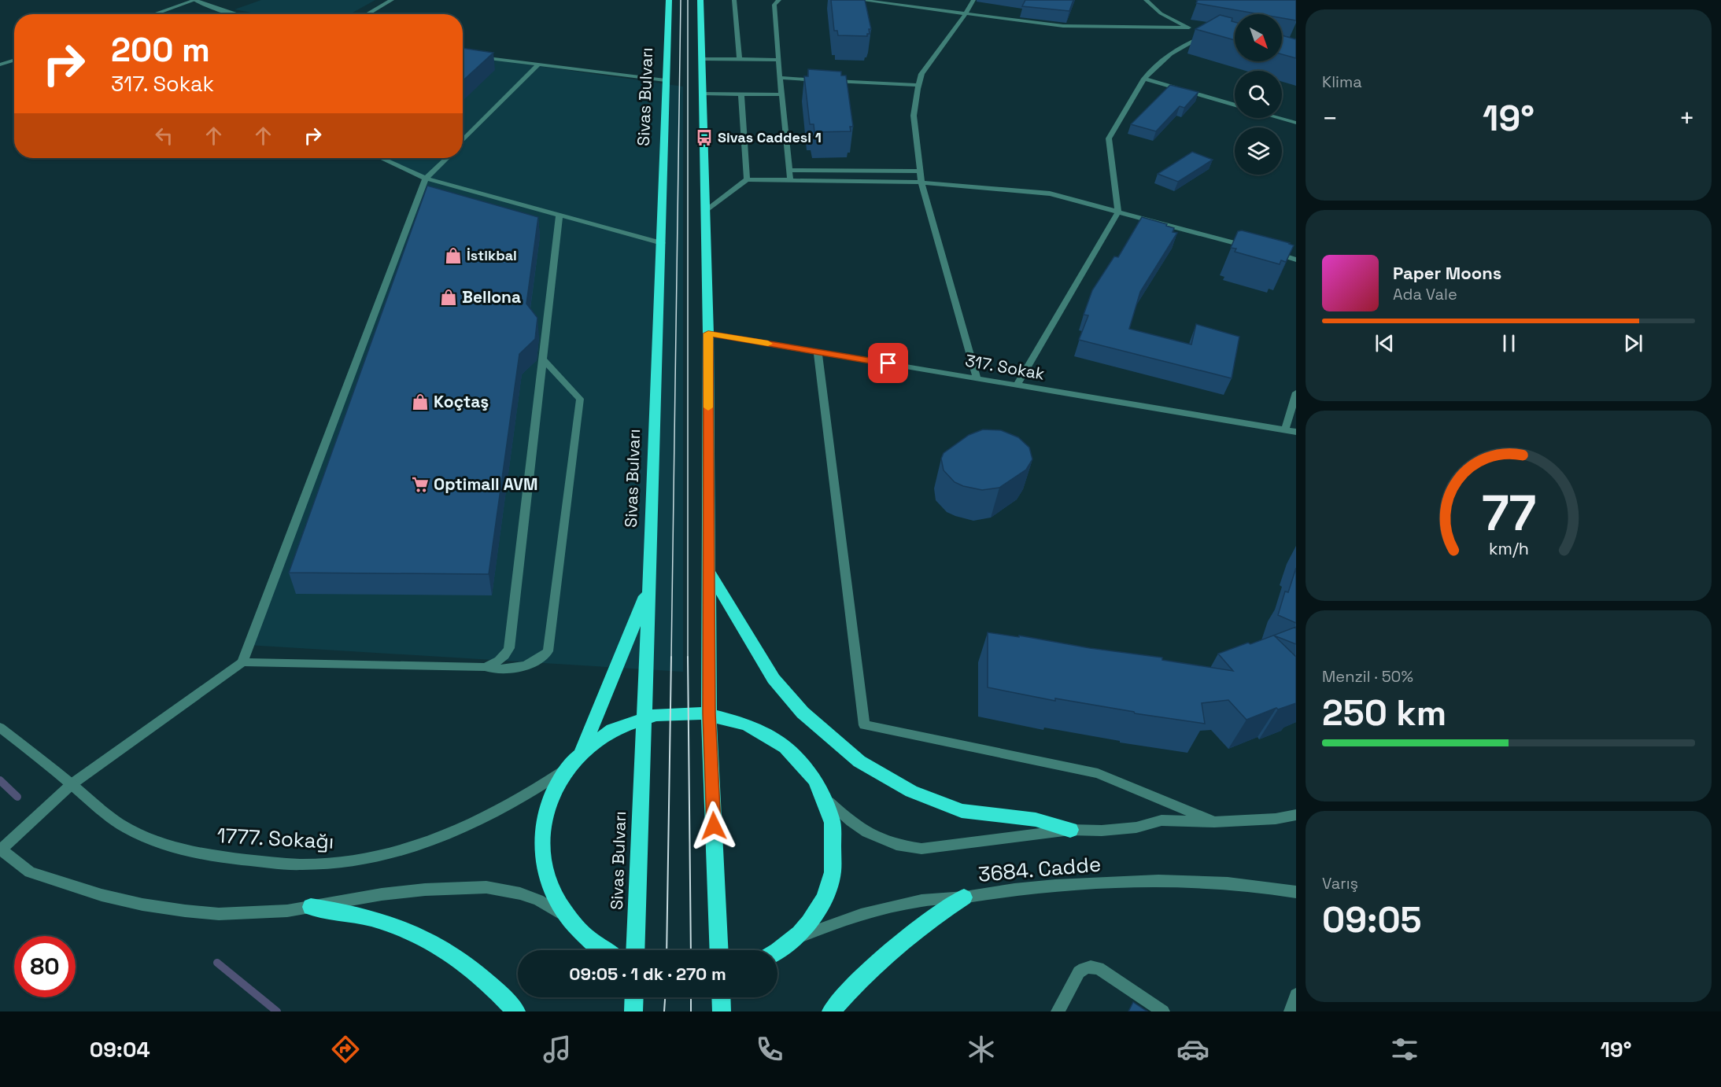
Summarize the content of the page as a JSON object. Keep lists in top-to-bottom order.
{
  "streets": {
    "highway": ["Sivas Bulvarı"],
    "street": ["317. Sokak", "1777. Sokağı", "3684. Cadde"]
  },
  "places": {
    "bus stop": ["Sivas Caddesi 1"],
    "shop": ["İstikbal", "Bellona", "Koçtaş"],
    "supermarket": ["Optimall AVM"]
  },
  "north": "bottom right",
  "page": {
    "tile": [
      "Klima",
      ["Menzil · 50%", "250 km"],
      ["Varış", "09:05"]
    ],
    "turn": ["200 m", "317. Sokak"],
    "heat": ["−", "19°", "+"],
    "song": ["Paper Moons", "Ada Vale"],
    "limit": "80",
    "trip": "09:05 · 1 dk · 270 m",
    "tabs": ["09:04", "19°"],
    "gauge": ["77", "km/h"]
  }
}
